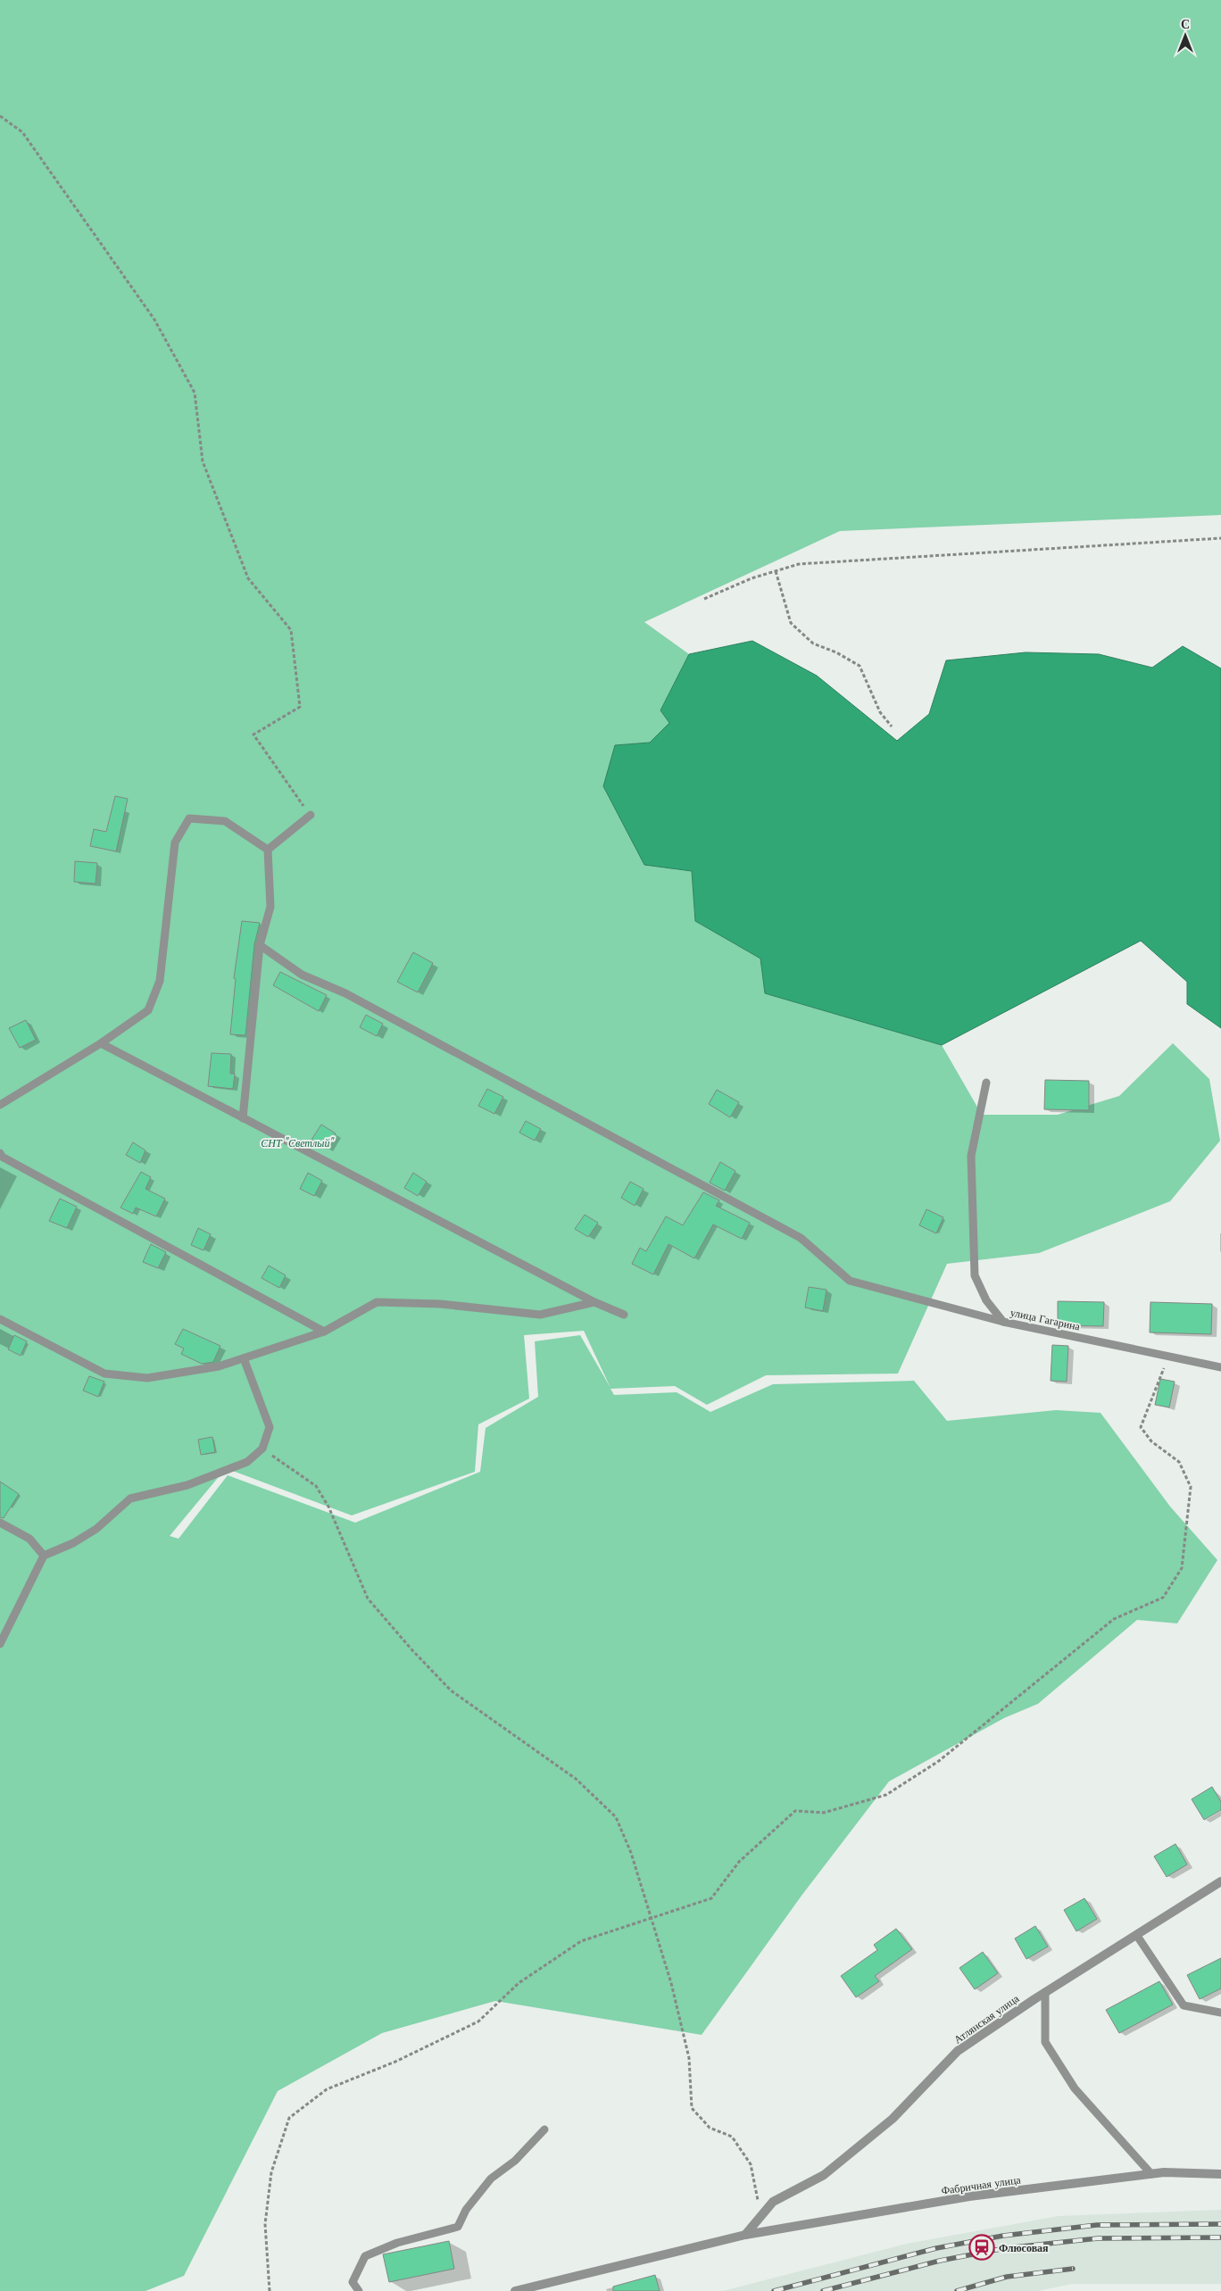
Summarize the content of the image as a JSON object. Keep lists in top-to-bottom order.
{
  "streets": {
    "street": ["Атлянская улица", "Фабричная улица"],
    "lane": ["улица Гагарина"]
  },
  "crossings": [
    ["Атлянская улица", "Фабричная улица"]
  ],
  "parks": ["СНТ \"Светлый\""],
  "places": {
    "station": ["Флюсовая"]
  },
  "north": "top"
}
